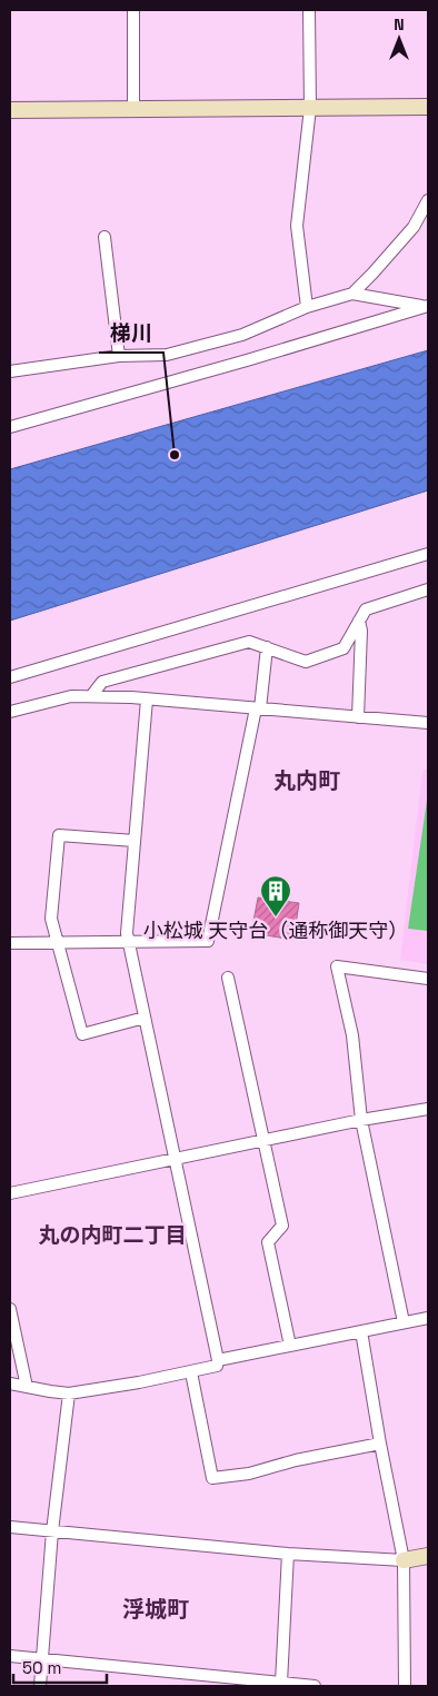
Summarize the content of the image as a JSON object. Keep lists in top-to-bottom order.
{
  "districts": ["丸内町", "丸の内町二丁目", "浮城町"],
  "places": {
    "other": ["梯川"],
    "building": ["小松城 天守台（通称御天守）"]
  },
  "scale_bar": "50 m",
  "north": "top"
}
